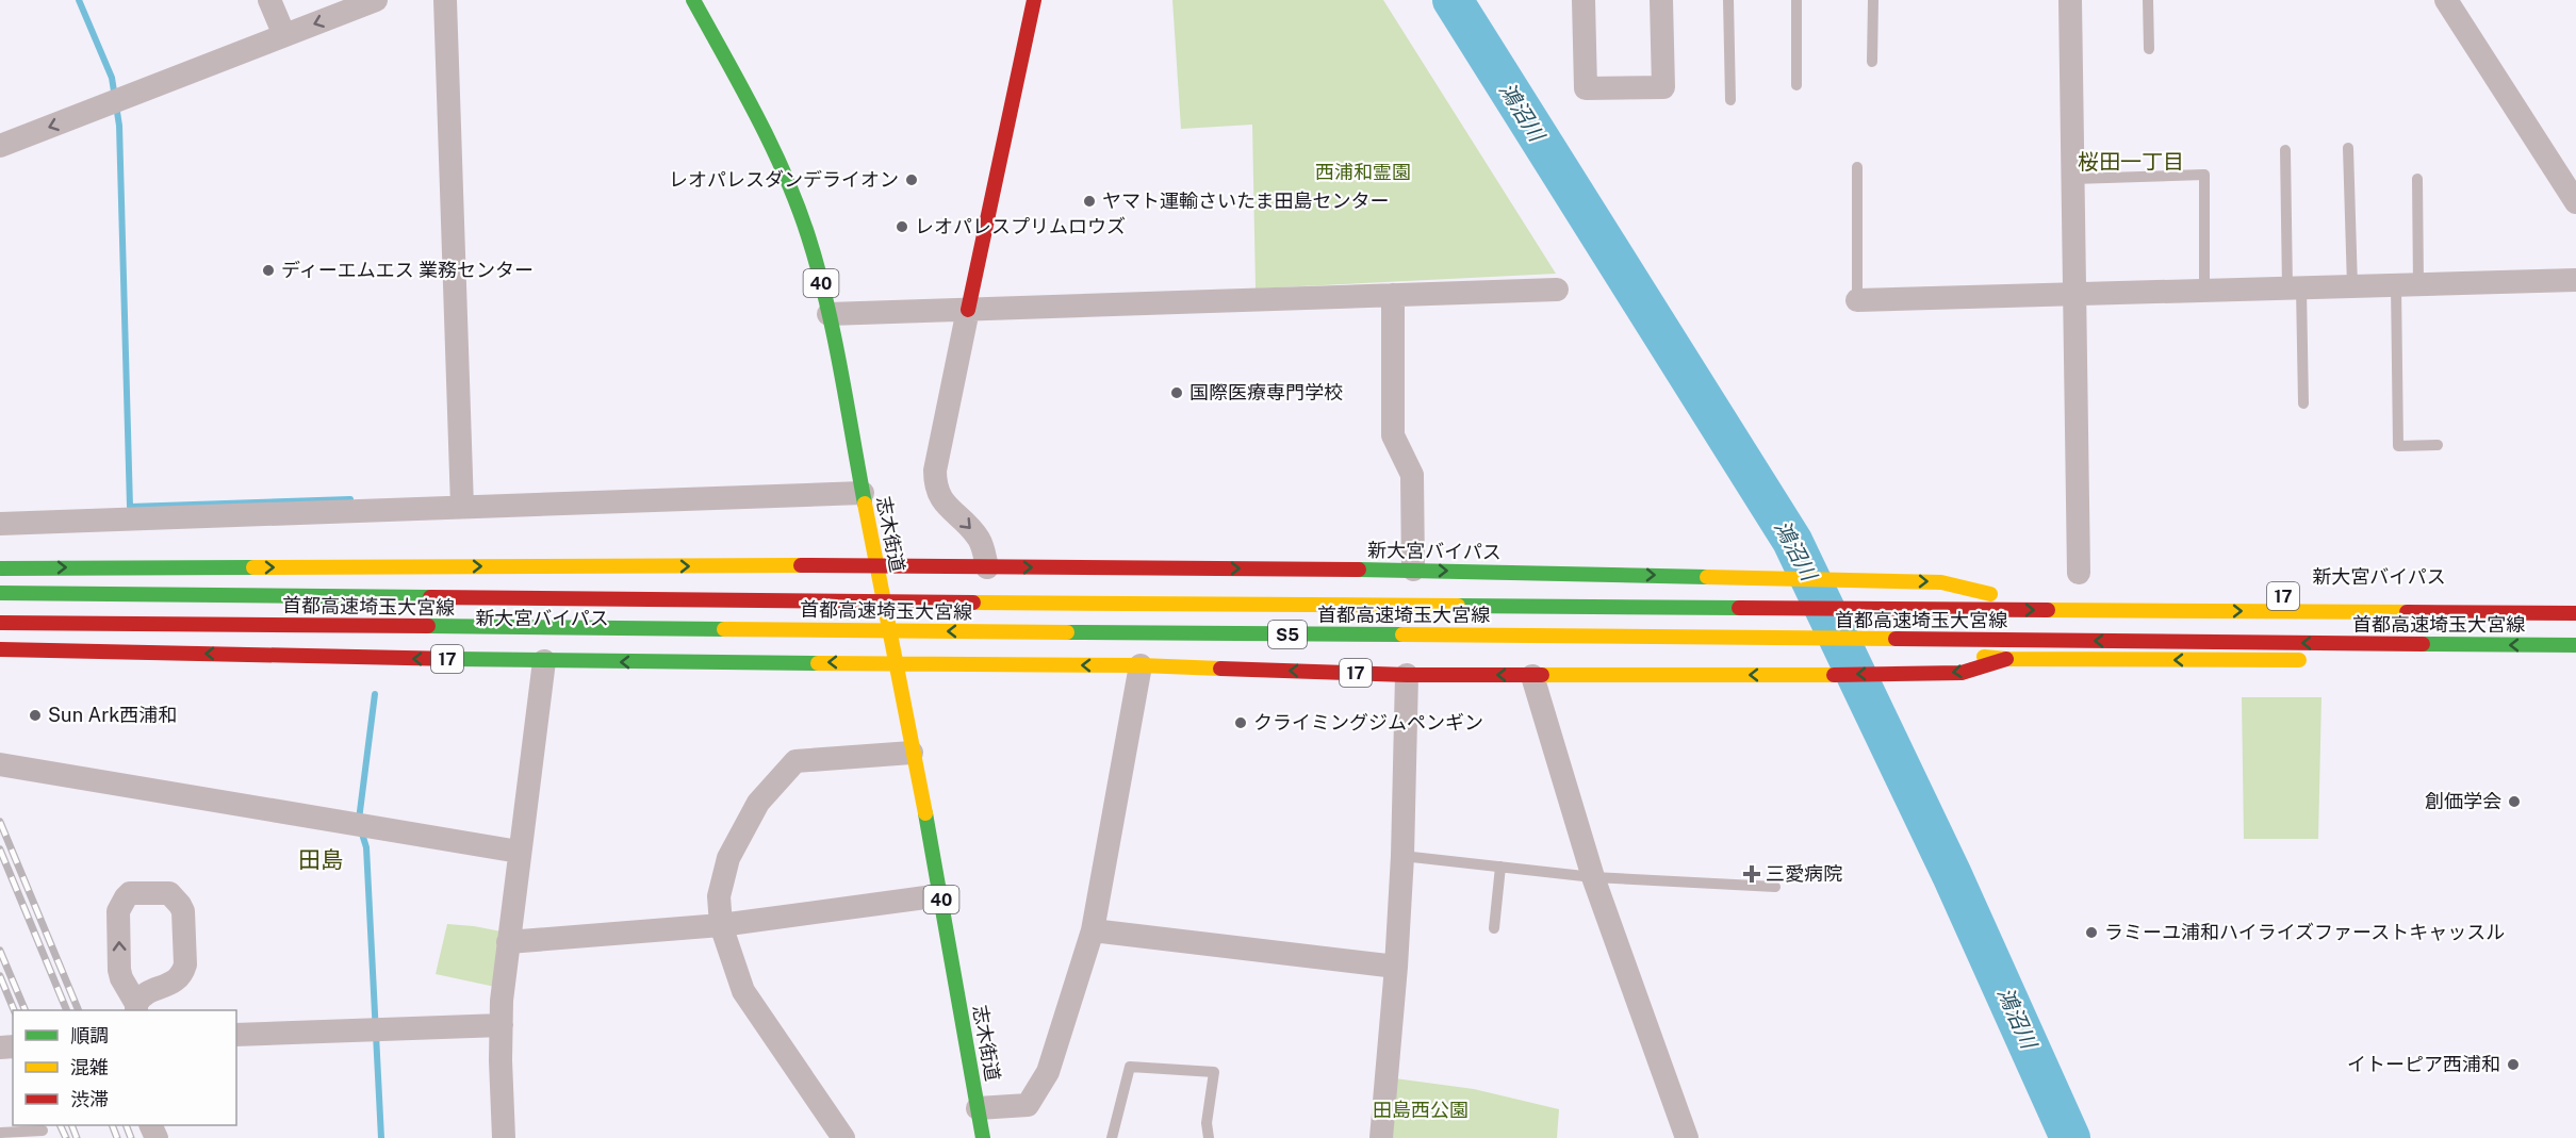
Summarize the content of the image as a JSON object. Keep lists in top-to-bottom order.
{
  "streets": {
    "main road": [
      "40",
      "志木街道",
      "新大宮バイパス",
      "17",
      "首都高速埼玉大宮線",
      "S5"
    ]
  },
  "crossings": [
    ["志木街道", "新大宮バイパス"],
    ["志木街道", "17"]
  ],
  "districts": ["桜田一丁目", "田島"],
  "water": ["鴻沼川"],
  "parks": ["西浦和霊園", "田島西公園"],
  "places": {
    "other": [
      "レオパレスダンデライオン",
      "ヤマト運輸さいたま田島センター",
      "レオパレスプリムロウズ",
      "ディーエムエス 業務センター",
      "国際医療専門学校",
      "Sun Ark西浦和",
      "クライミングジムペンギン",
      "創価学会",
      "ラミーユ浦和ハイライズファーストキャッスル",
      "イトーピア西浦和"
    ],
    "health": ["三愛病院"]
  },
  "legend": ["順調", "混雑", "渋滞"]
}
